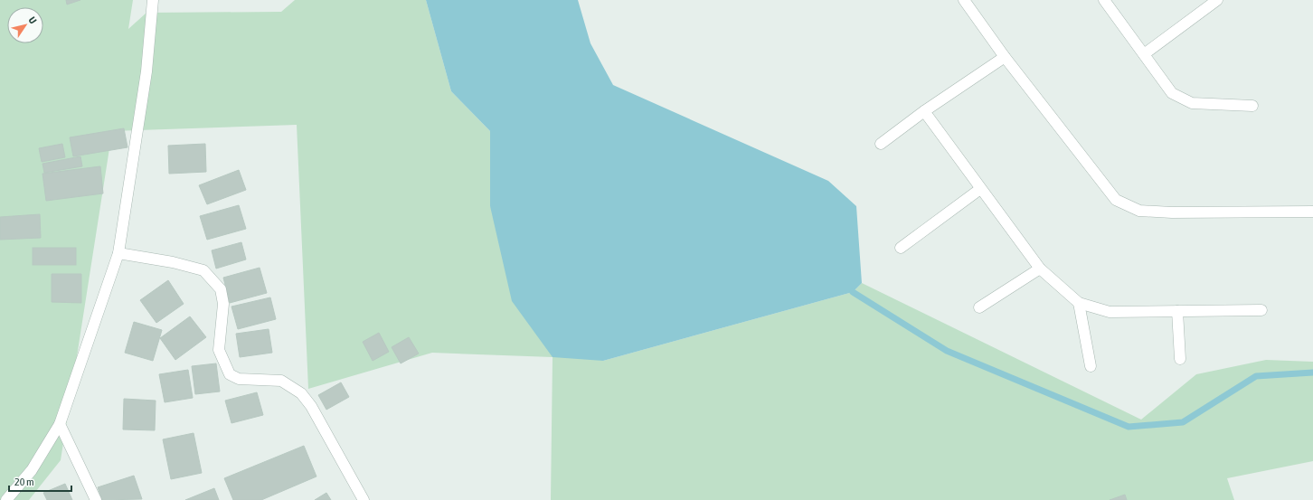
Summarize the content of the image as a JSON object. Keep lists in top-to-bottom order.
{
  "scale_bar": "20 m",
  "north": "top right"
}
